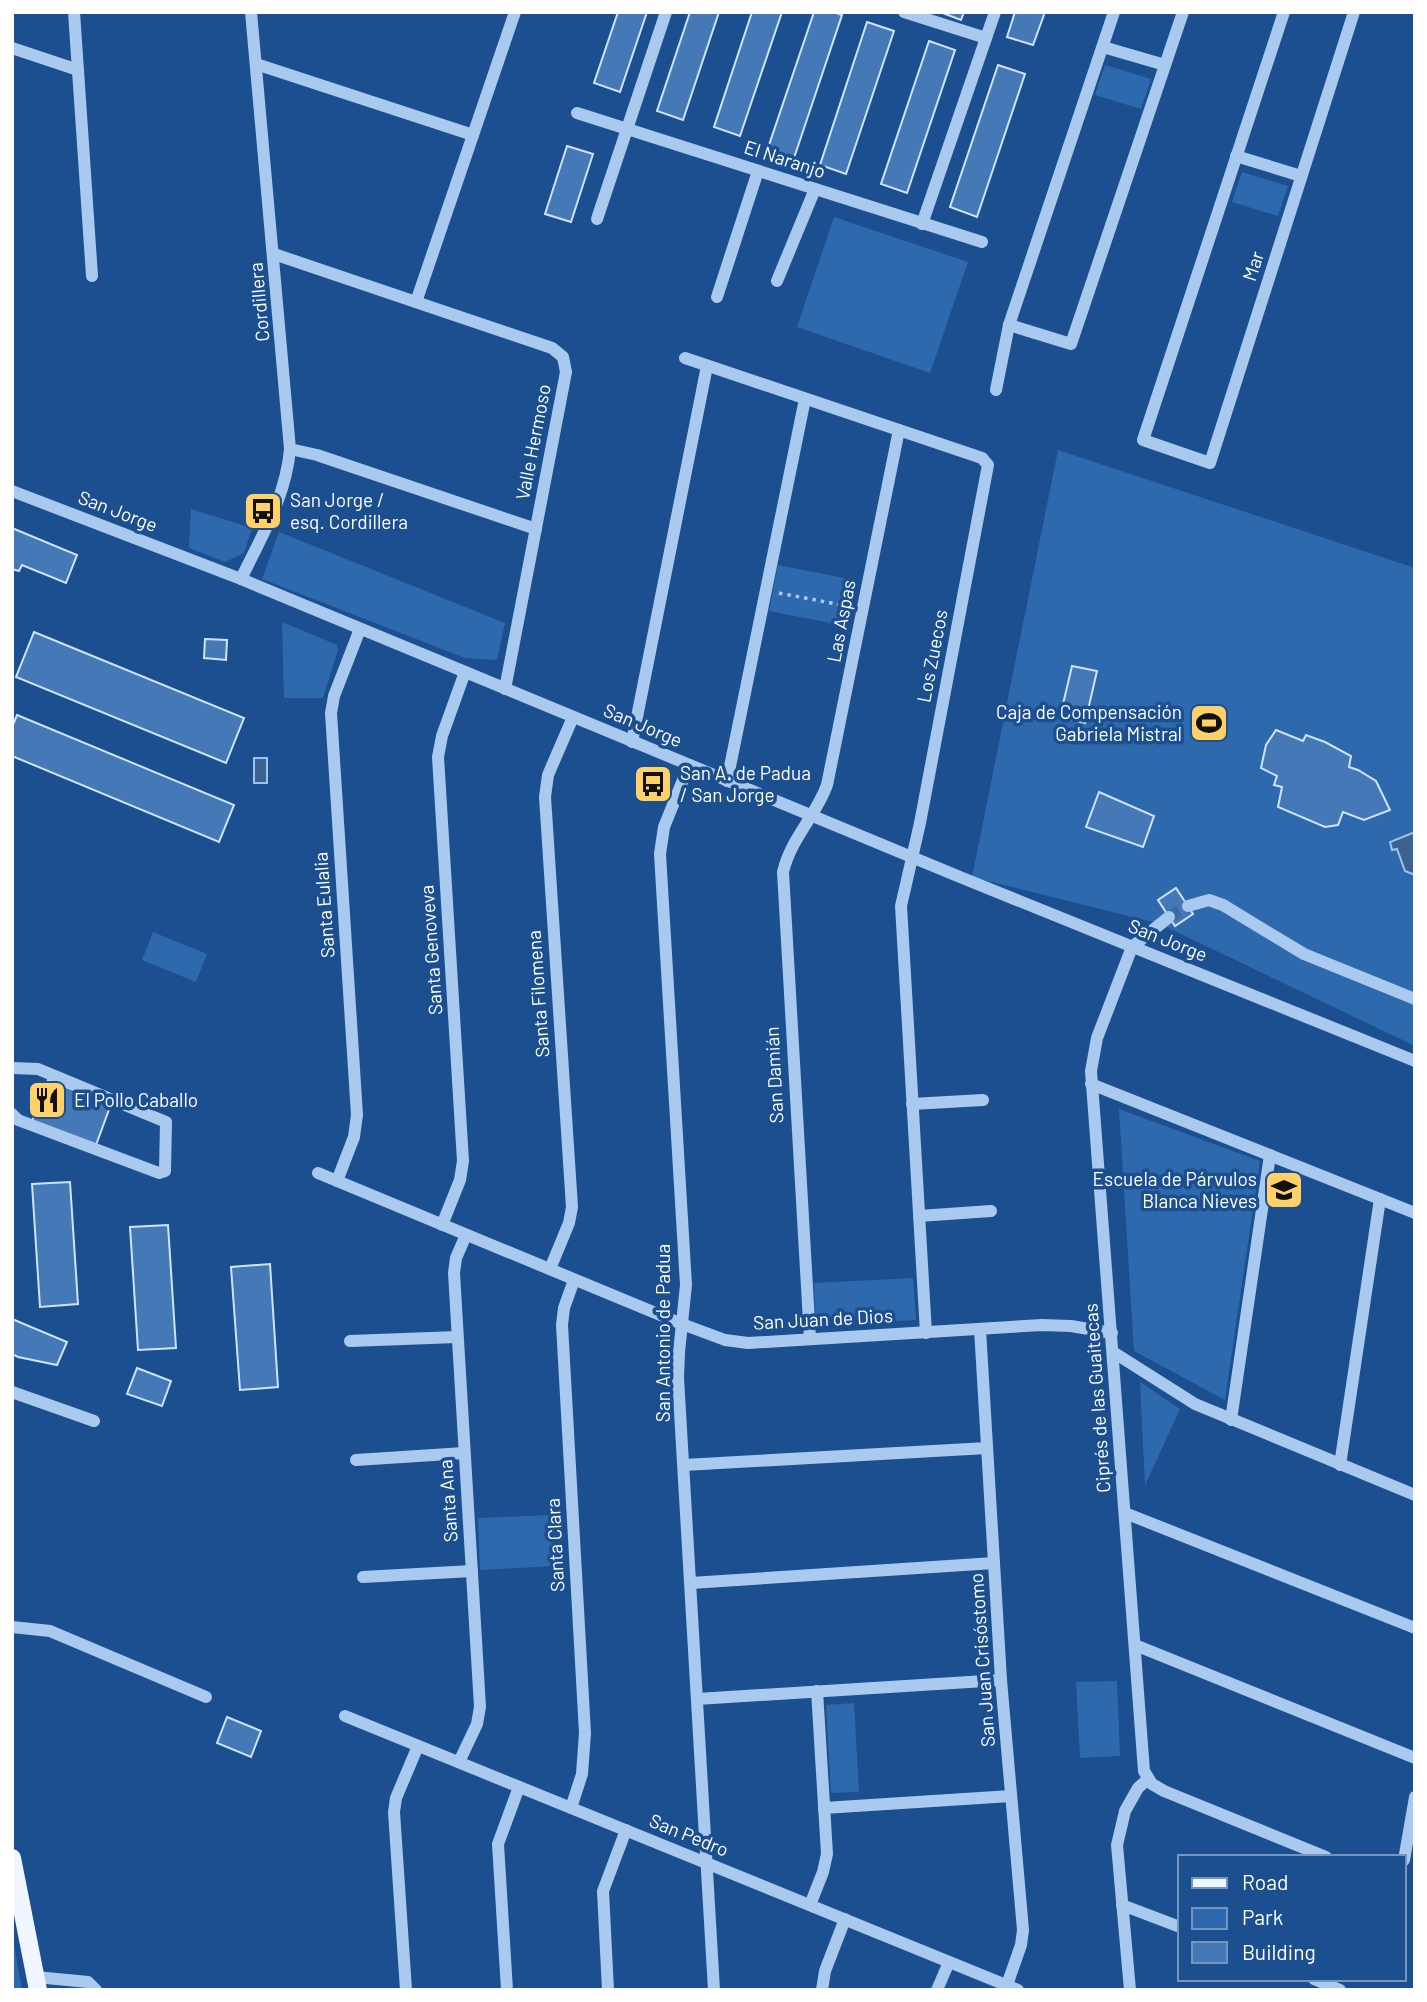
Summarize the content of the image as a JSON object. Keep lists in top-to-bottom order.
{
  "streets": {
    "street": [
      "El Naranjo",
      "Mar",
      "Cordillera",
      "Valle Hermoso",
      "San Jorge",
      "Las Aspas",
      "Los Zuecos",
      "Santa Eulalia",
      "Santa Genoveva",
      "Santa Filomena",
      "San Damián",
      "San Juan de Dios",
      "San Antonio de Padua",
      "Ciprés de las Guaitecas",
      "Santa Ana",
      "Santa Clara",
      "San Juan Crisóstomo",
      "San Pedro"
    ]
  },
  "crossings": [
    ["Cordillera", "Valle Hermoso"],
    ["Cordillera", "San Jorge"],
    ["Valle Hermoso", "San Jorge"],
    ["San Jorge", "Las Aspas"],
    ["San Jorge", "Los Zuecos"],
    ["San Jorge", "Santa Eulalia"],
    ["San Jorge", "Santa Genoveva"],
    ["San Jorge", "Santa Filomena"],
    ["San Jorge", "San Damián"],
    ["San Jorge", "San Antonio de Padua"],
    ["San Jorge", "Ciprés de las Guaitecas"],
    ["Las Aspas", "Los Zuecos"],
    ["Las Aspas", "San Damián"],
    ["Los Zuecos", "San Juan de Dios"],
    ["Santa Eulalia", "San Juan de Dios"],
    ["Santa Genoveva", "San Juan de Dios"],
    ["Santa Filomena", "San Juan de Dios"],
    ["San Damián", "San Juan de Dios"],
    ["San Juan de Dios", "San Antonio de Padua"],
    ["San Juan de Dios", "Ciprés de las Guaitecas"],
    ["San Juan de Dios", "Santa Ana"],
    ["San Juan de Dios", "Santa Clara"],
    ["San Juan de Dios", "San Juan Crisóstomo"],
    ["San Antonio de Padua", "San Pedro"],
    ["Santa Ana", "San Pedro"],
    ["Santa Clara", "San Pedro"],
    ["San Juan Crisóstomo", "San Pedro"]
  ],
  "places": {
    "bus stop": ["San Jorge / esq. Cordillera", "San A. de Padua / San Jorge"],
    "sports": ["Caja de Compensación Gabriela Mistral"],
    "restaurant": ["El Pollo Caballo"],
    "school or university": ["Escuela de Párvulos Blanca Nieves"]
  },
  "legend": ["Road", "Park", "Building"]
}
